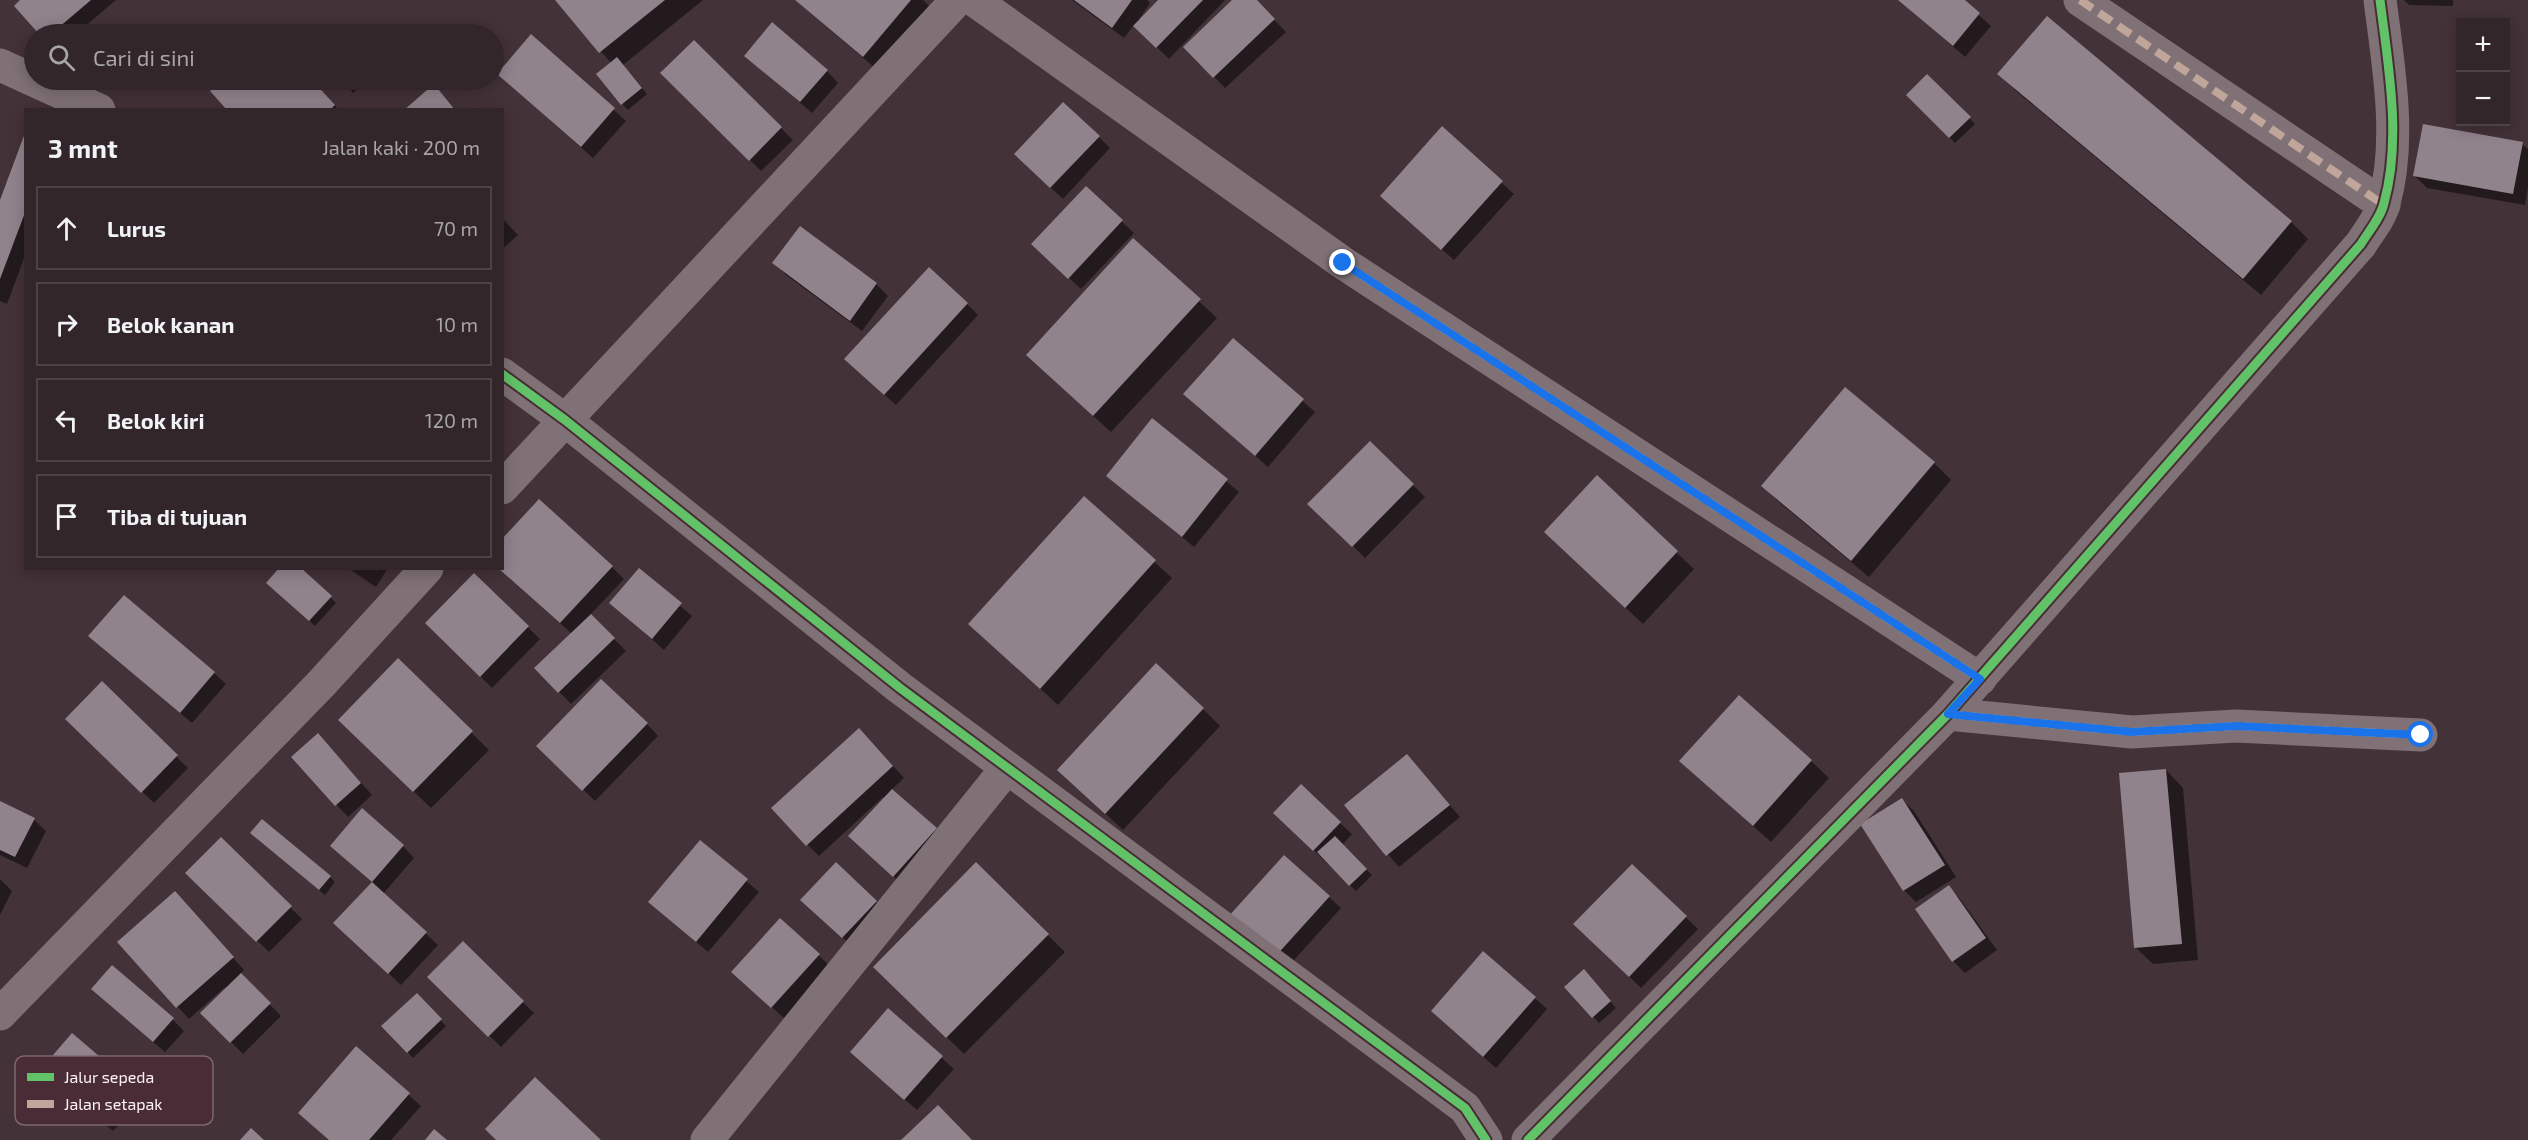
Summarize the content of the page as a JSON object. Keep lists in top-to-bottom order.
{
  "legend": ["Jalur sepeda", "Jalan setapak"],
  "page": {
    "map_buttons": ["+", "−"],
    "search": "Cari di sini",
    "heading": ["3 mnt", "Jalan kaki · 200 m"],
    "list": [
      ["Lurus", "70 m"],
      ["Belok kanan", "10 m"],
      ["Belok kiri", "120 m"],
      "Tiba di tujuan"
    ]
  }
}
